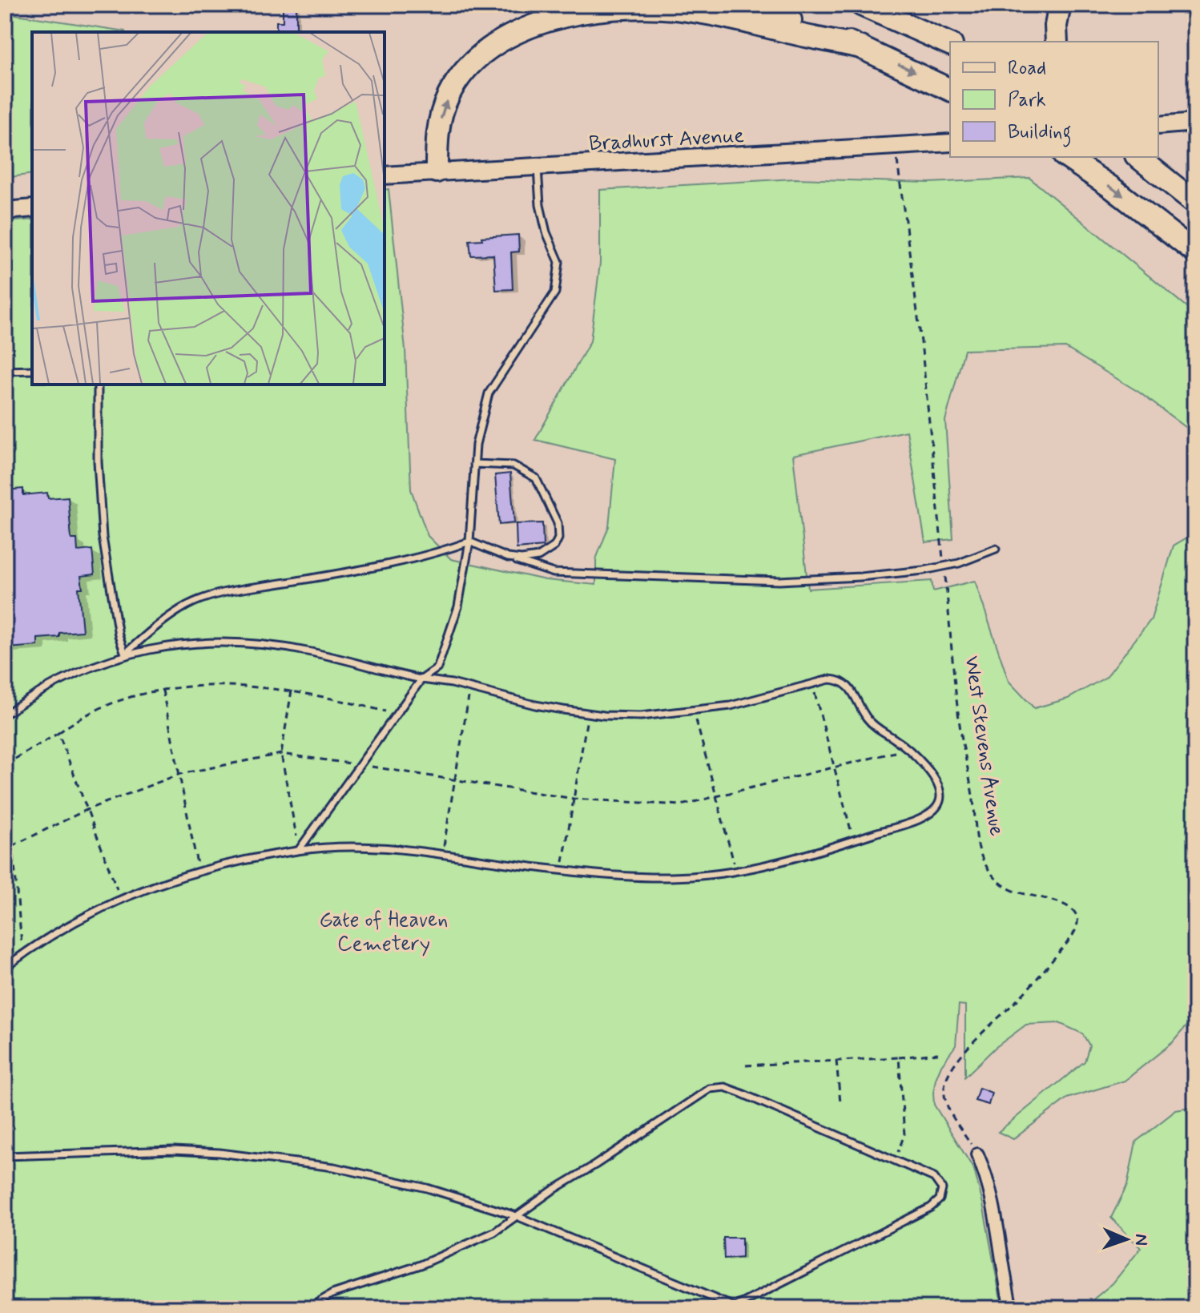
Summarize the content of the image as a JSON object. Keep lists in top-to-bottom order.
{
  "streets": {
    "main road": ["Bradhurst Avenue"],
    "path": ["West Stevens Avenue"]
  },
  "crossings": [
    ["Bradhurst Avenue", "West Stevens Avenue"]
  ],
  "parks": ["Gate of Heaven Cemetery"],
  "legend": ["Road", "Park", "Building"],
  "north": "right"
}
